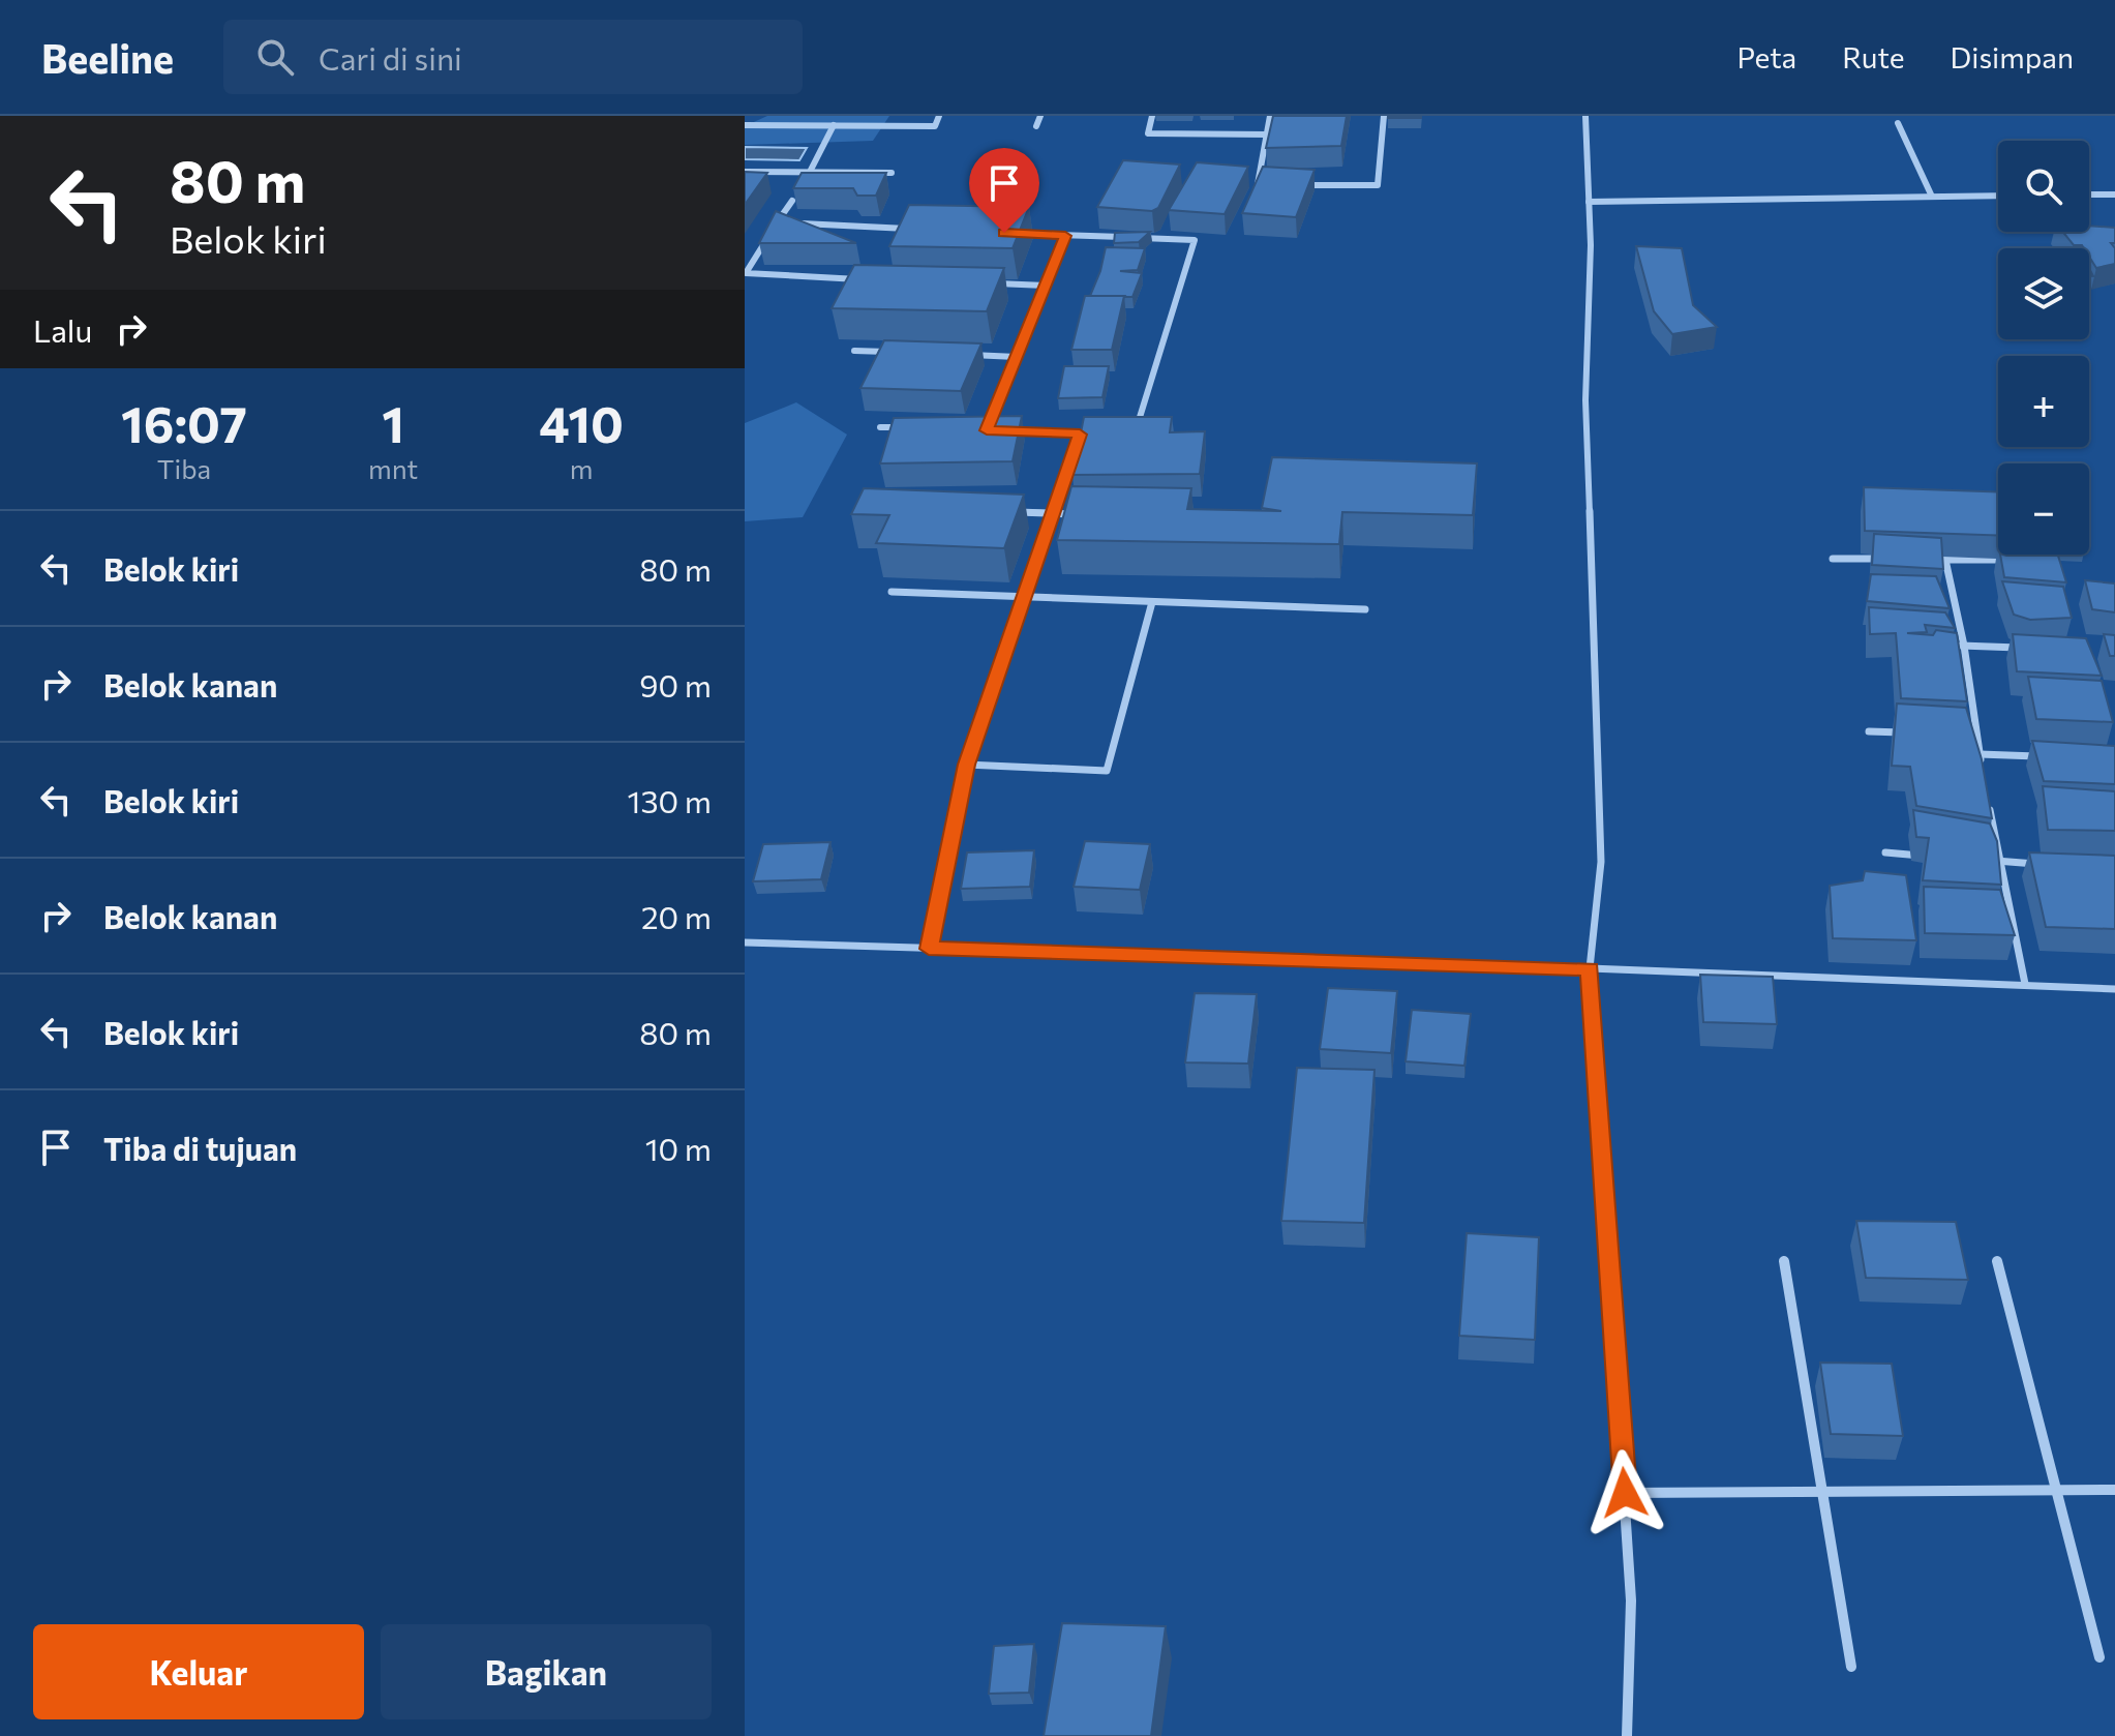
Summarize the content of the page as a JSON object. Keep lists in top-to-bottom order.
{
  "page": {
    "header": "Beeline",
    "search": "Cari di sini",
    "nav": ["Peta", "Rute", "Disimpan"],
    "turn": ["80 m", "Belok kiri"],
    "map_buttons": ["+", "−"],
    "then": "Lalu",
    "eta": [
      "16:07",
      "Tiba",
      "1",
      "mnt",
      "410",
      "m"
    ],
    "list": [
      {
        "name": "Belok kiri",
        "value": "80 m"
      },
      {
        "name": "Belok kanan",
        "value": "90 m"
      },
      {
        "name": "Belok kiri",
        "value": "130 m"
      },
      {
        "name": "Belok kanan",
        "value": "20 m"
      },
      {
        "name": "Belok kiri",
        "value": "80 m"
      },
      {
        "name": "Tiba di tujuan",
        "value": "10 m"
      }
    ],
    "buttons": ["Keluar", "Bagikan"]
  }
}
